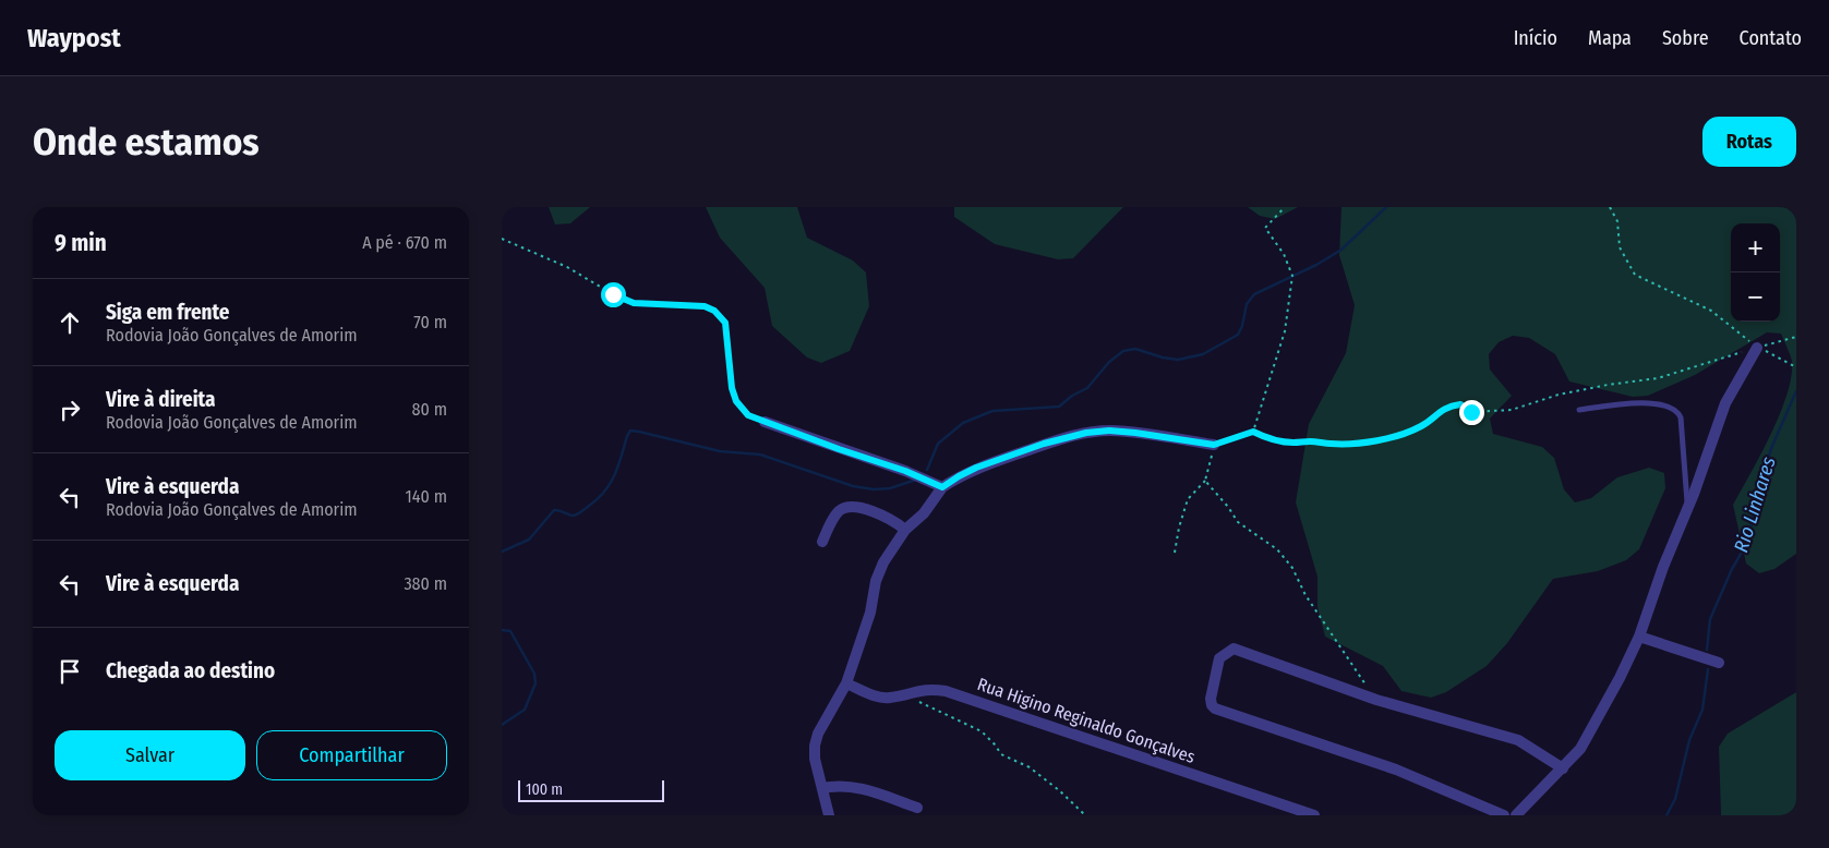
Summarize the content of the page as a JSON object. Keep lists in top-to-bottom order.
{
  "streets": {
    "street": ["Rua Higino Reginaldo Gonçalves"]
  },
  "water": ["Rio Linhares"],
  "scale_bar": "100 m",
  "page": {
    "header": "Waypost",
    "nav": [
      "Início",
      "Mapa",
      "Sobre",
      "Contato"
    ],
    "buttons": [
      "Rotas",
      ["Salvar", "Compartilhar"]
    ],
    "title": "Onde estamos",
    "heading": ["9 min", "A pé · 670 m"],
    "map_buttons": ["+", "−"],
    "list": [
      ["Siga em frente", "Rodovia João Gonçalves de Amorim", "70 m"],
      ["Vire à direita", "Rodovia João Gonçalves de Amorim", "80 m"],
      ["Vire à esquerda", "Rodovia João Gonçalves de Amorim", "140 m"],
      ["Vire à esquerda", "380 m"],
      "Chegada ao destino"
    ],
    "scale": "100 m"
  }
}
